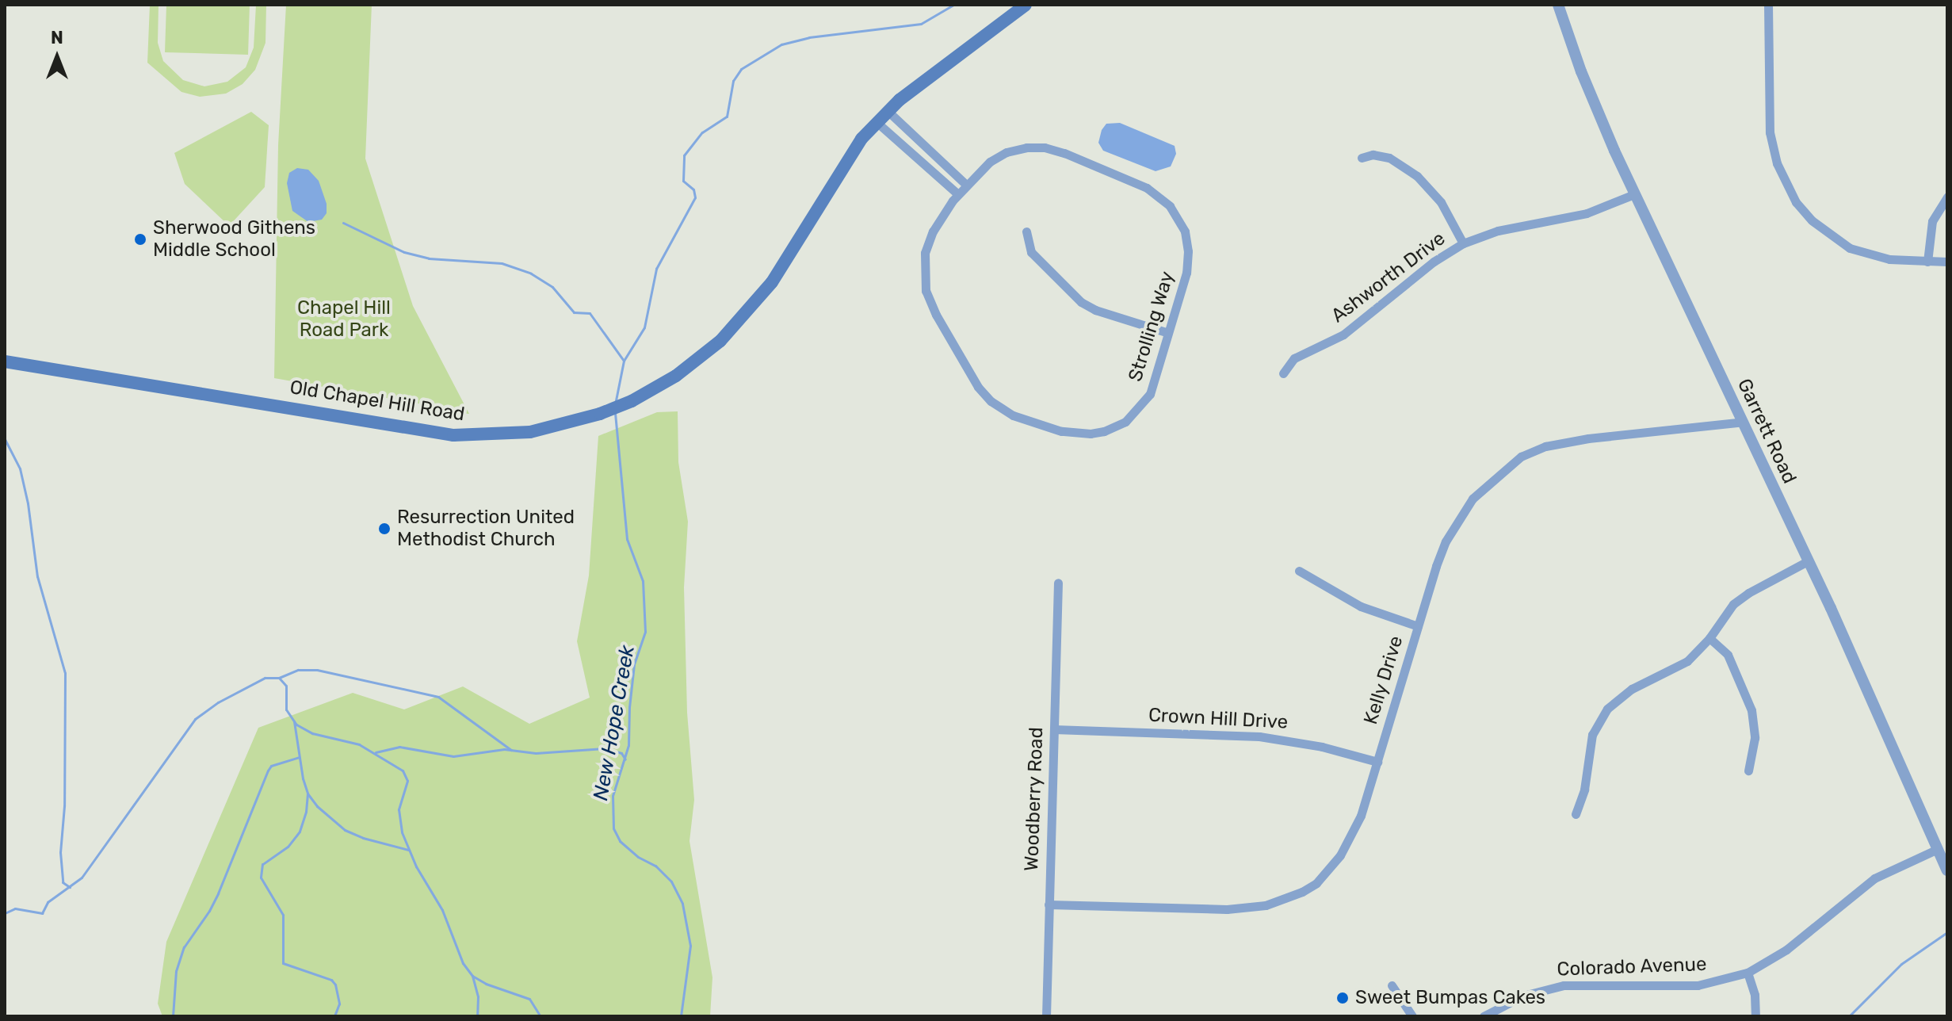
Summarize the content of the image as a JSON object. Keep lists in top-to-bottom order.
{
  "streets": {
    "main road": ["Old Chapel Hill Road"],
    "street": [
      "Ashworth Drive",
      "Strolling Way",
      "Garrett Road",
      "Kelly Drive",
      "Crown Hill Drive",
      "Woodberry Road",
      "Colorado Avenue"
    ]
  },
  "crossings": [
    ["Ashworth Drive", "Garrett Road"],
    ["Garrett Road", "Kelly Drive"],
    ["Garrett Road", "Colorado Avenue"],
    ["Kelly Drive", "Crown Hill Drive"],
    ["Kelly Drive", "Woodberry Road"],
    ["Crown Hill Drive", "Woodberry Road"]
  ],
  "water": ["New Hope Creek"],
  "parks": ["Chapel Hill Road Park"],
  "places": ["Sherwood Githens Middle School", "Resurrection United Methodist Church", "Sweet Bumpas Cakes"],
  "north": "top"
}
